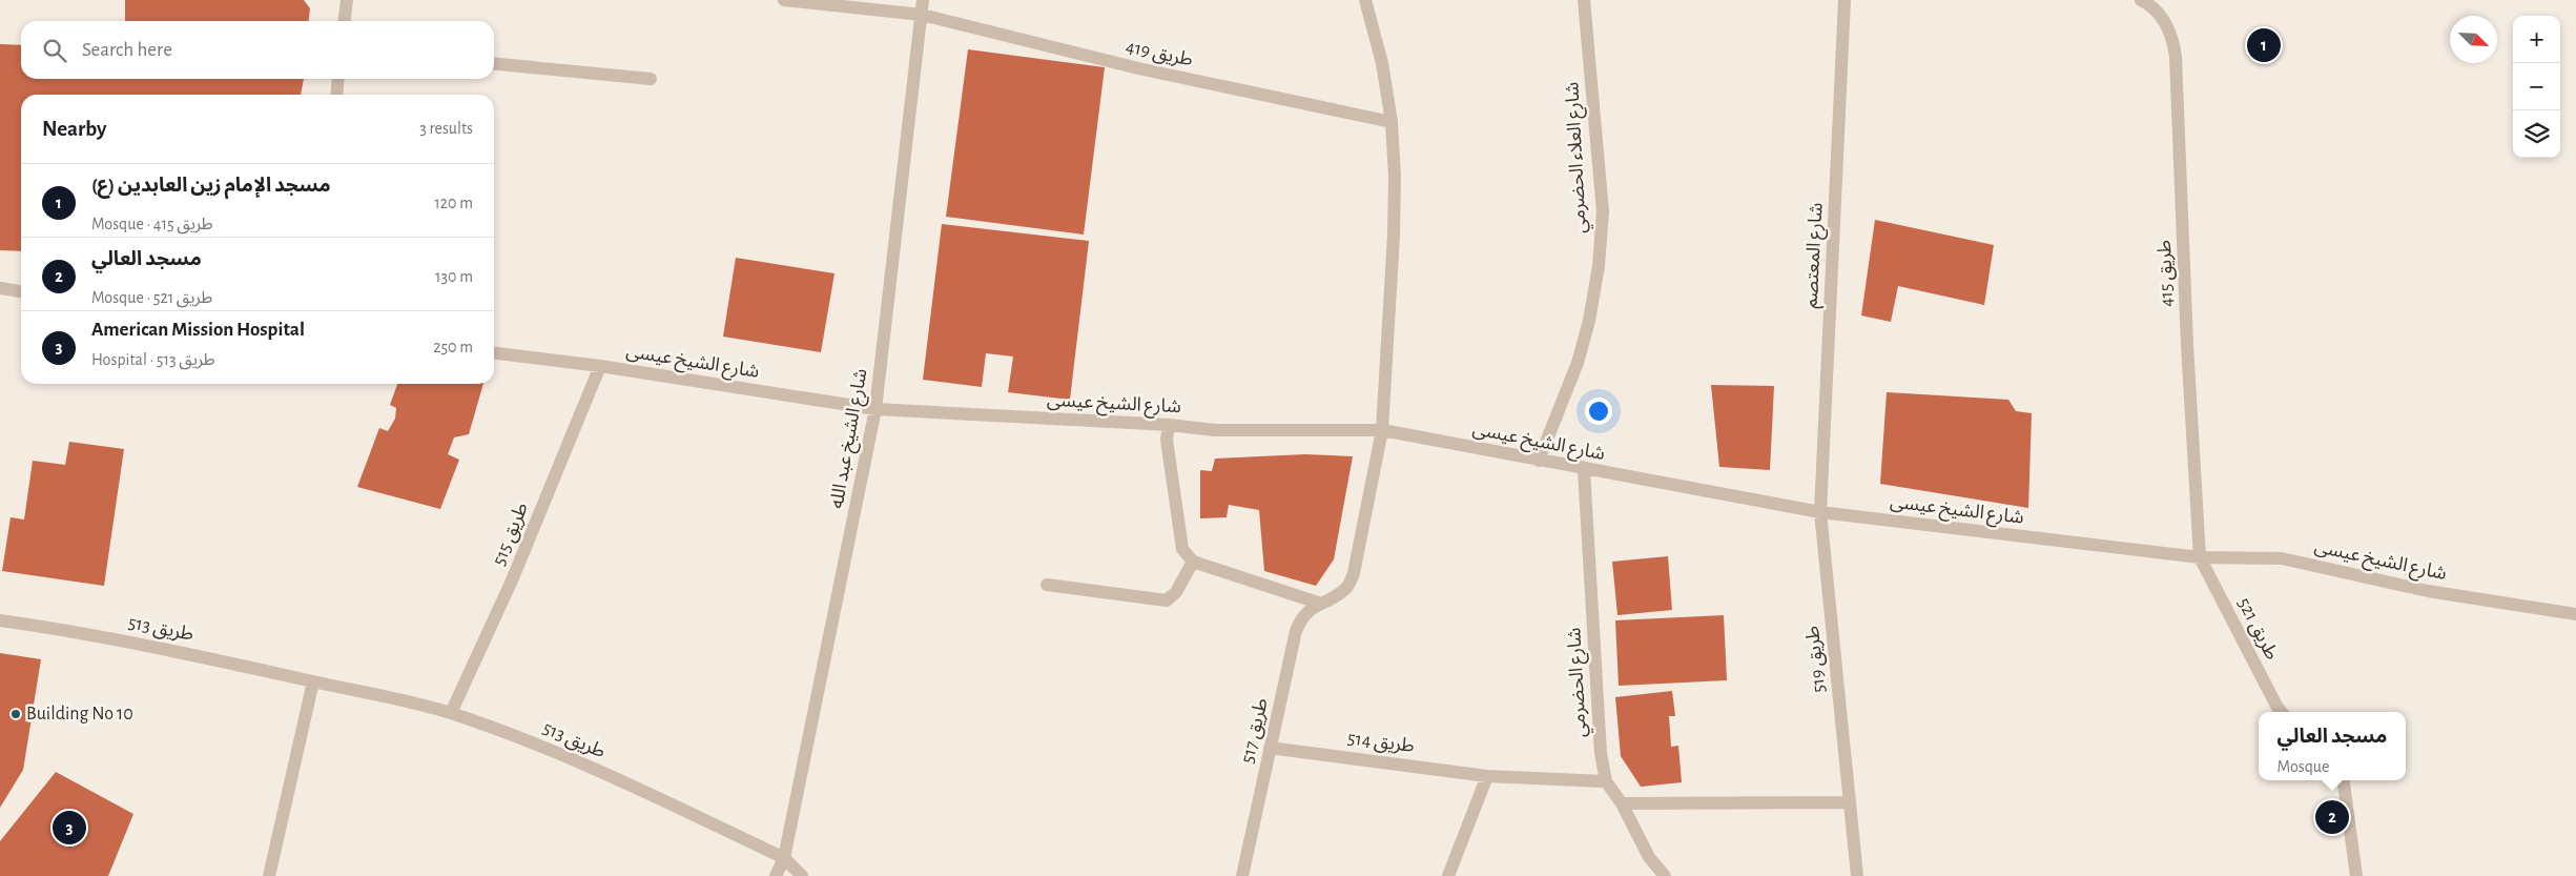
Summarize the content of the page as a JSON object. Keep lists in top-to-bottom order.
{
  "streets": {
    "street": [
      "طريق 419",
      "شارع العلاء الحضرمي",
      "شارع المعتصم",
      "طريق 415",
      "شارع الشيخ عيسى",
      "شارع الشيخ عبد الله",
      "طريق 515",
      "طريق 513",
      "طريق 521",
      "طريق 519",
      "شارع الحضرمي",
      "طريق 517",
      "طريق 514"
    ]
  },
  "crossings": [
    ["طريق 419", "شارع الشيخ عبد الله"],
    ["شارع العلاء الحضرمي", "شارع الشيخ عيسى"],
    ["شارع المعتصم", "شارع الشيخ عيسى"],
    ["شارع المعتصم", "طريق 519"],
    ["طريق 415", "شارع الشيخ عيسى"],
    ["طريق 415", "طريق 521"],
    ["شارع الشيخ عيسى", "شارع الشيخ عبد الله"],
    ["شارع الشيخ عيسى", "طريق 515"],
    ["شارع الشيخ عيسى", "طريق 521"],
    ["شارع الشيخ عيسى", "طريق 519"],
    ["شارع الشيخ عيسى", "شارع الحضرمي"],
    ["شارع الشيخ عيسى", "طريق 517"],
    ["شارع الشيخ عبد الله", "طريق 513"],
    ["طريق 515", "طريق 513"],
    ["شارع الحضرمي", "طريق 514"],
    ["طريق 517", "طريق 514"]
  ],
  "places": ["Building No 10"],
  "north": "bottom right",
  "page": {
    "map_buttons": ["+", "−"],
    "search": "Search here",
    "pins": ["1", "2", "3"],
    "heading": ["Nearby", "3 results"],
    "list": [
      {
        "mark": "1",
        "name": "مسجد الإمام زين العابدين (ع)",
        "note": "Mosque · طريق 415",
        "value": "120 m"
      },
      {
        "mark": "2",
        "name": "مسجد العالي",
        "note": "Mosque · طريق 521",
        "value": "130 m"
      },
      {
        "mark": "3",
        "name": "American Mission Hospital",
        "note": "Hospital · طريق 513",
        "value": "250 m"
      }
    ],
    "popup": ["مسجد العالي", "Mosque"]
  }
}
